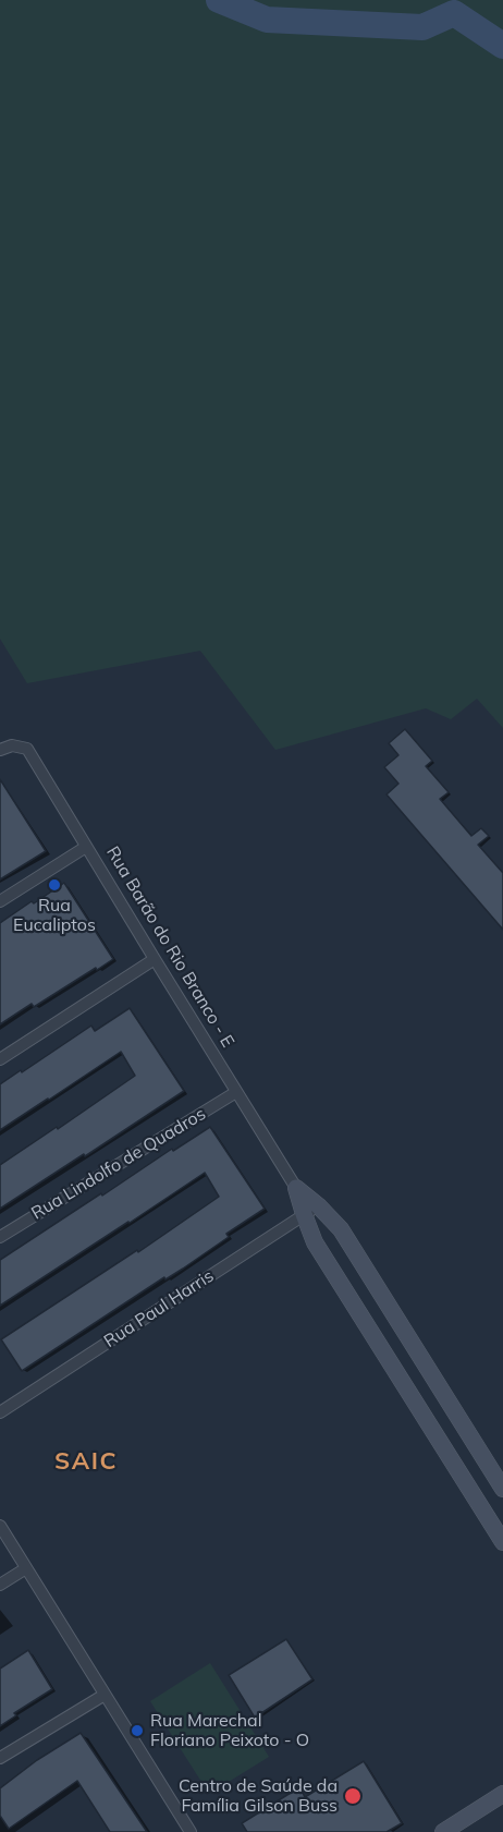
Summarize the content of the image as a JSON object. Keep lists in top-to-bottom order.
{
  "streets": {
    "street": ["Rua Barão do Rio Branco - E", "Rua Lindolfo de Quadros", "Rua Paul Harris"]
  },
  "crossings": [
    ["Rua Barão do Rio Branco - E", "Rua Lindolfo de Quadros"],
    ["Rua Barão do Rio Branco - E", "Rua Paul Harris"]
  ],
  "districts": ["SAIC"],
  "places": ["Rua Eucaliptos", "Rua Marechal Floriano Peixoto - O", "Centro de Saúde da Família Gilson Buss"]
}
